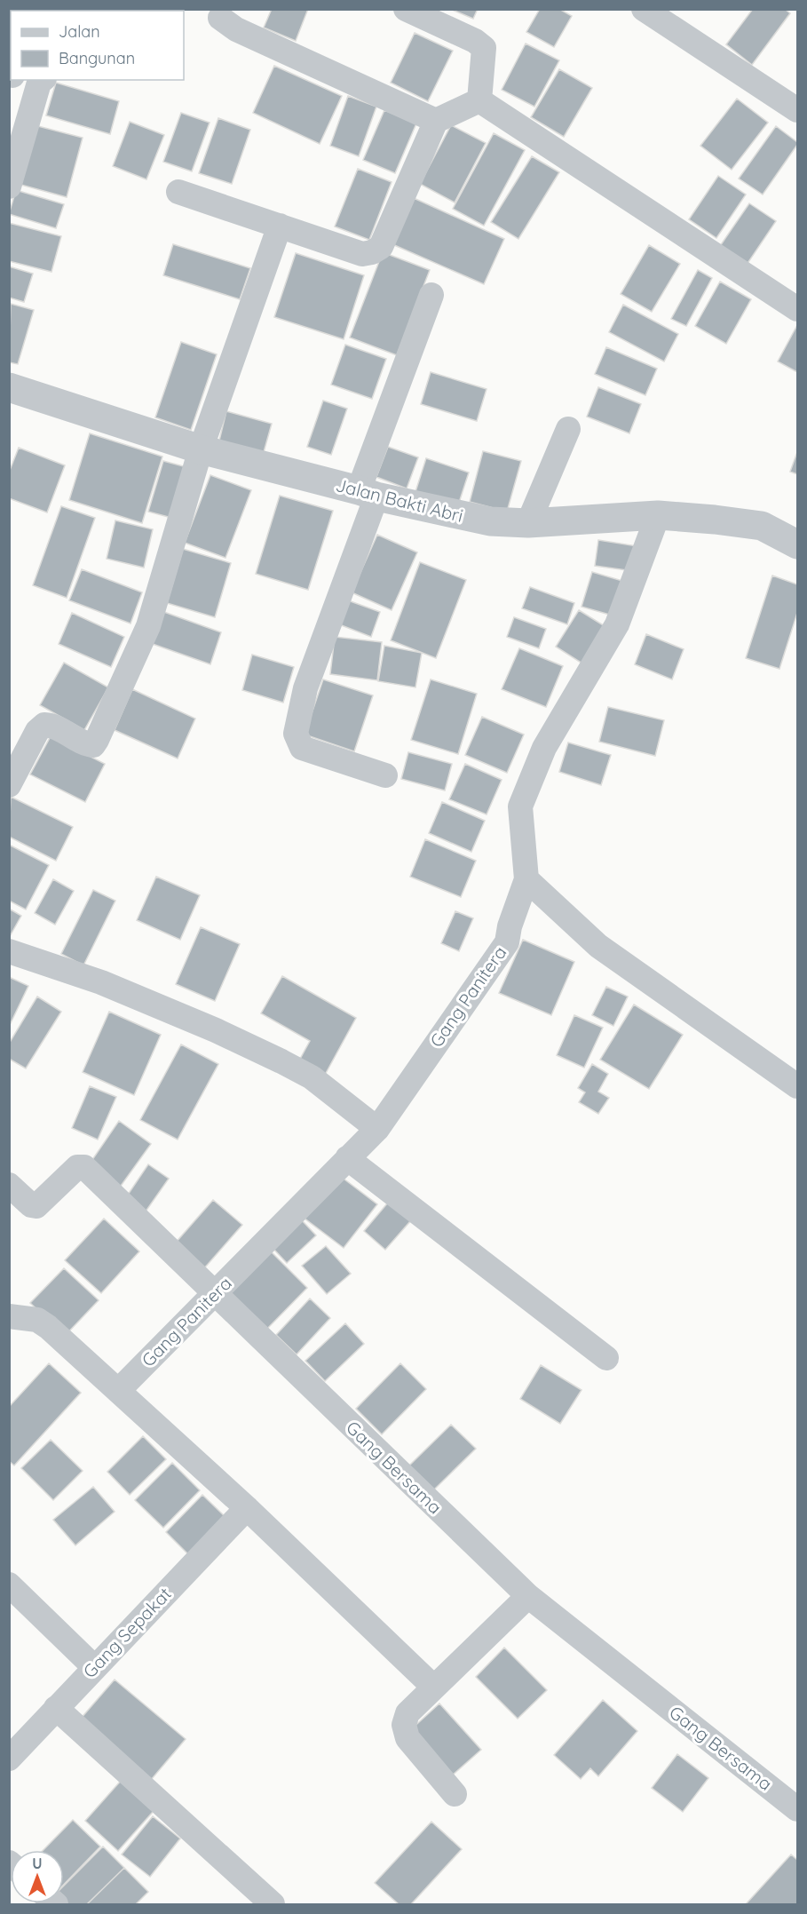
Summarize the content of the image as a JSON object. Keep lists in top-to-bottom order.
{
  "streets": {
    "street": [
      "Jalan Bakti Abri",
      "Gang Panitera",
      "Gang Bersama",
      "Gang Sepakat"
    ]
  },
  "crossings": [
    ["Jalan Bakti Abri", "Gang Panitera"],
    ["Gang Panitera", "Gang Bersama"]
  ],
  "legend": ["Jalan", "Bangunan"],
  "north": "top"
}
